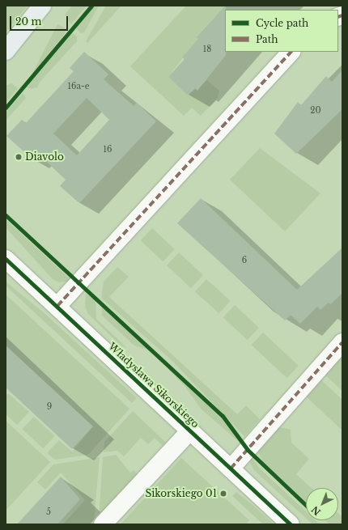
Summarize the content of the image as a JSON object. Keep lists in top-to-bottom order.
{
  "streets": {
    "street": ["Władysława Sikorskiego"]
  },
  "places": ["Diavolo", "Sikorskiego 01"],
  "house_numbers": [
    "18",
    "16a-e",
    "20",
    "16",
    "6",
    "9",
    "5"
  ],
  "legend": ["Cycle path", "Path"],
  "scale_bar": "20 m",
  "north": "bottom left"
}
